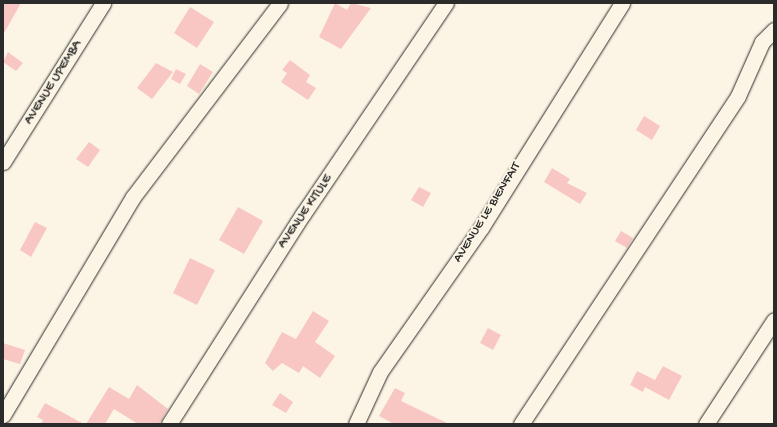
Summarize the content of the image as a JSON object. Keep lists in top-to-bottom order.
{
  "streets": {
    "street": ["AVENUE UPEMBA", "AVENUE KITULE", "AVENUE LE BIENFAIT"]
  }
}
